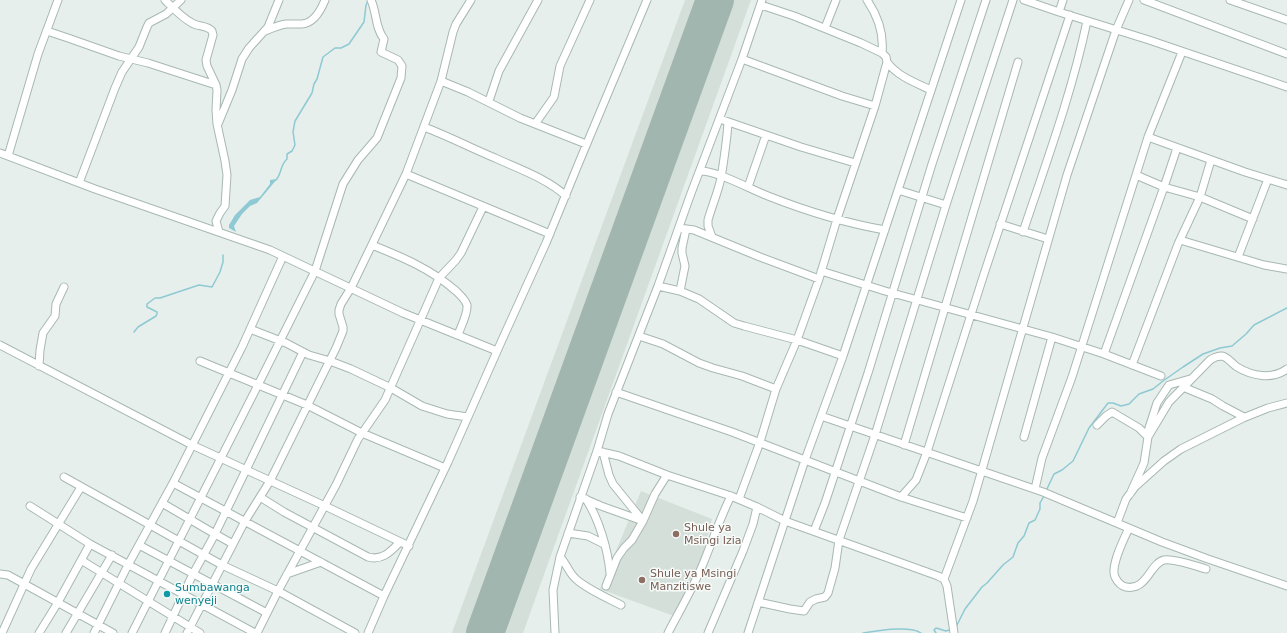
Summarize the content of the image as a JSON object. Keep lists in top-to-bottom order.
{
  "places": ["Shule ya Msingi Izia", "Shule ya Msingi Manzitiswe", "Sumbawanga wenyeji"]
}
